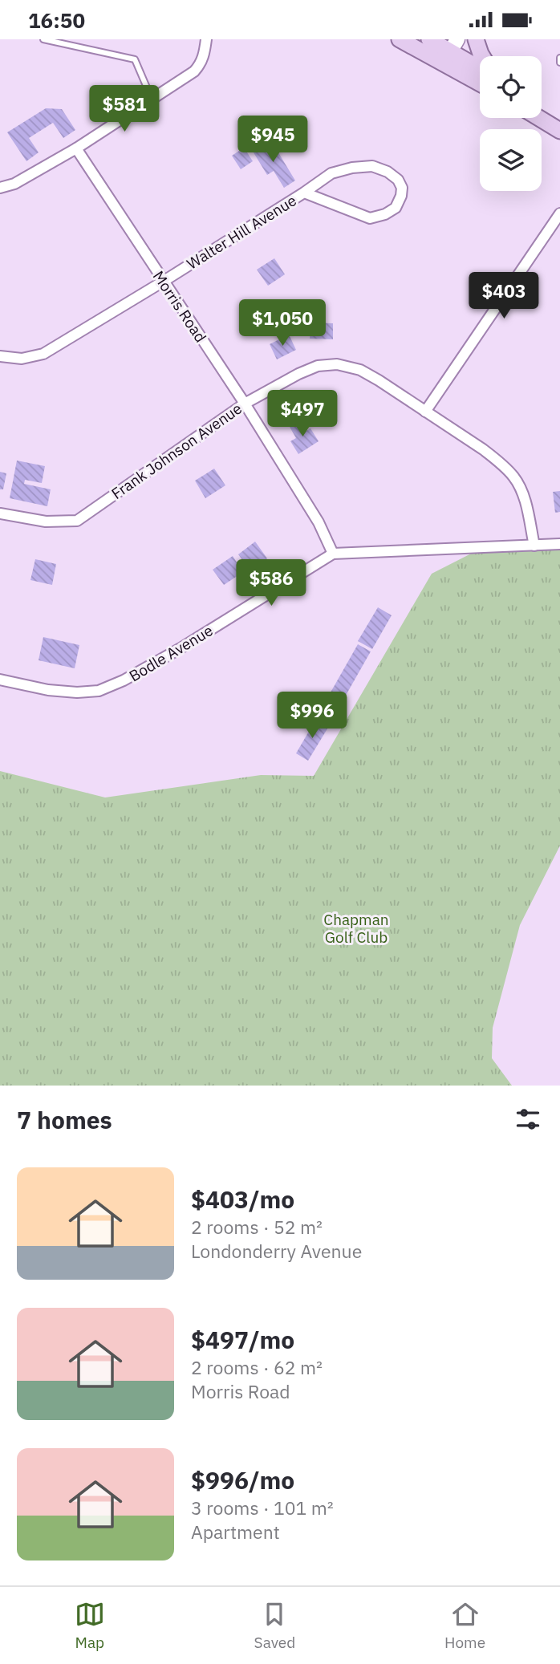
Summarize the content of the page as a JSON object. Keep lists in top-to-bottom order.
{
  "streets": {
    "street": [
      "Walter Hill Avenue",
      "Morris Road",
      "Frank Johnson Avenue",
      "Bodle Avenue"
    ]
  },
  "crossings": [
    ["Walter Hill Avenue", "Morris Road"],
    ["Morris Road", "Frank Johnson Avenue"],
    ["Morris Road", "Bodle Avenue"],
    ["Frank Johnson Avenue", "Bodle Avenue"]
  ],
  "parks": ["Chapman Golf Club"],
  "page": {
    "status": "16:50",
    "price": [
      "$581",
      "$945",
      "$403",
      "$1,050",
      "$497",
      "$586",
      "$996"
    ],
    "heading": "7 homes",
    "list": [
      {
        "name": "$403/mo",
        "note": "2 rooms · 52 m² · Londonderry Avenue"
      },
      {
        "name": "$497/mo",
        "note": "2 rooms · 62 m² · Morris Road"
      },
      {
        "name": "$996/mo",
        "note": "3 rooms · 101 m² · Apartment"
      }
    ],
    "tabs": ["Map", "Saved", "Home"]
  }
}
